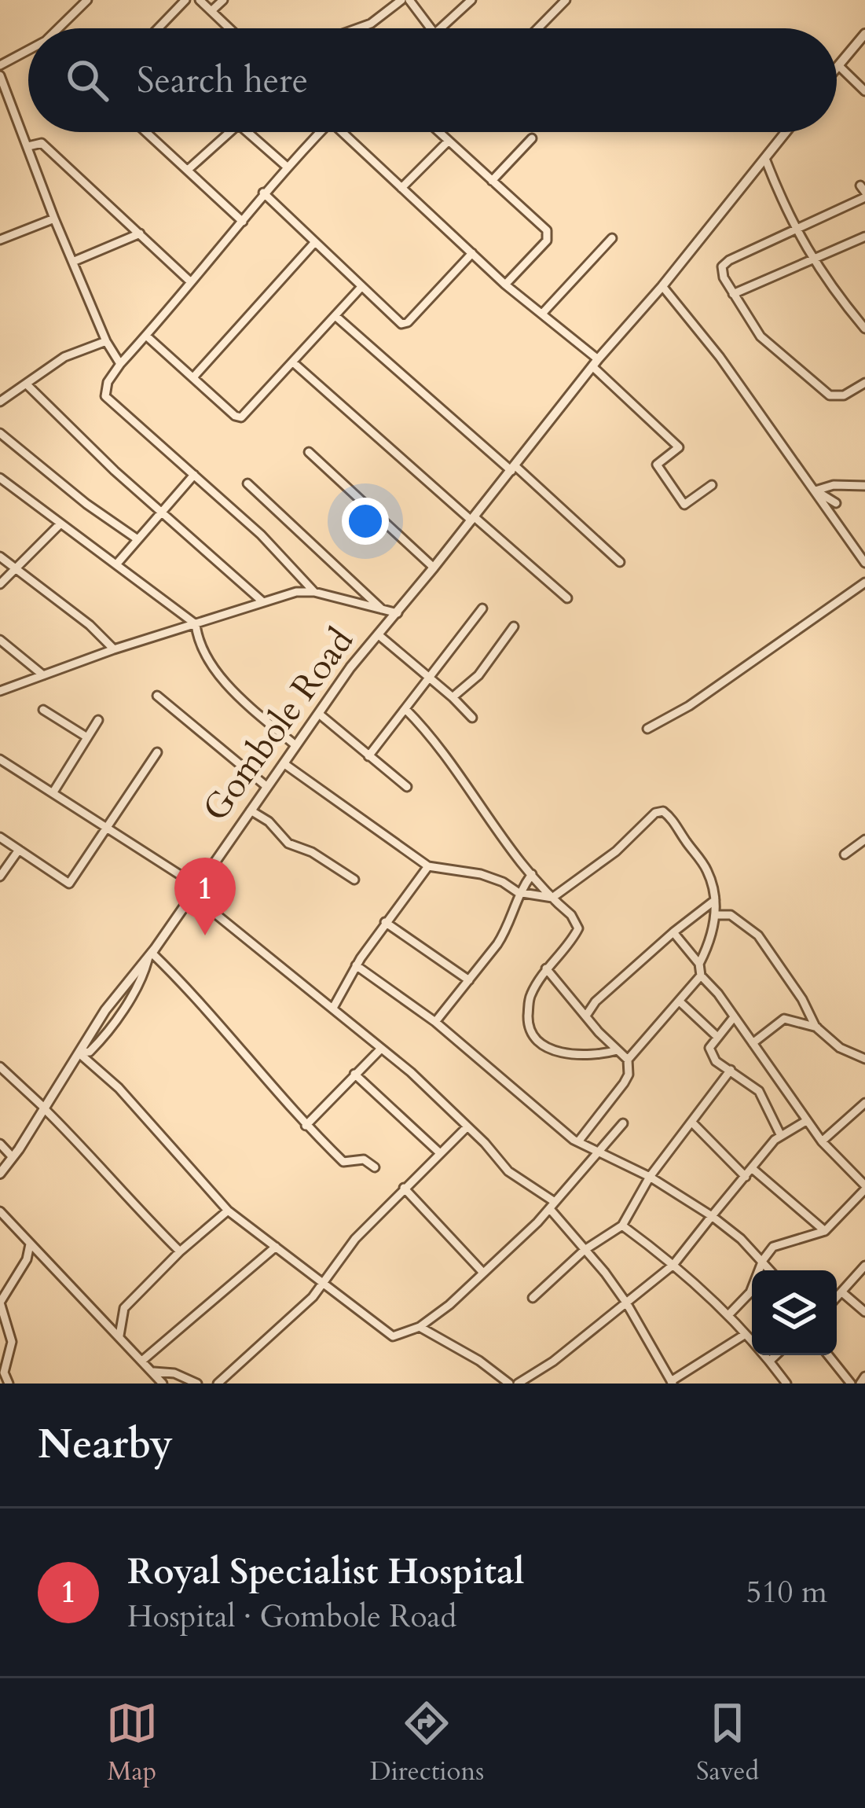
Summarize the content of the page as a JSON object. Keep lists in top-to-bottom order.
{
  "streets": {
    "street": ["Gombole Road"]
  },
  "page": {
    "search": "Search here",
    "pins": "1",
    "heading": "Nearby",
    "list": [
      {
        "mark": "1",
        "name": "Royal Specialist Hospital",
        "note": "Hospital · Gombole Road",
        "value": "510 m"
      }
    ],
    "nav": ["Map", "Directions", "Saved"]
  }
}
